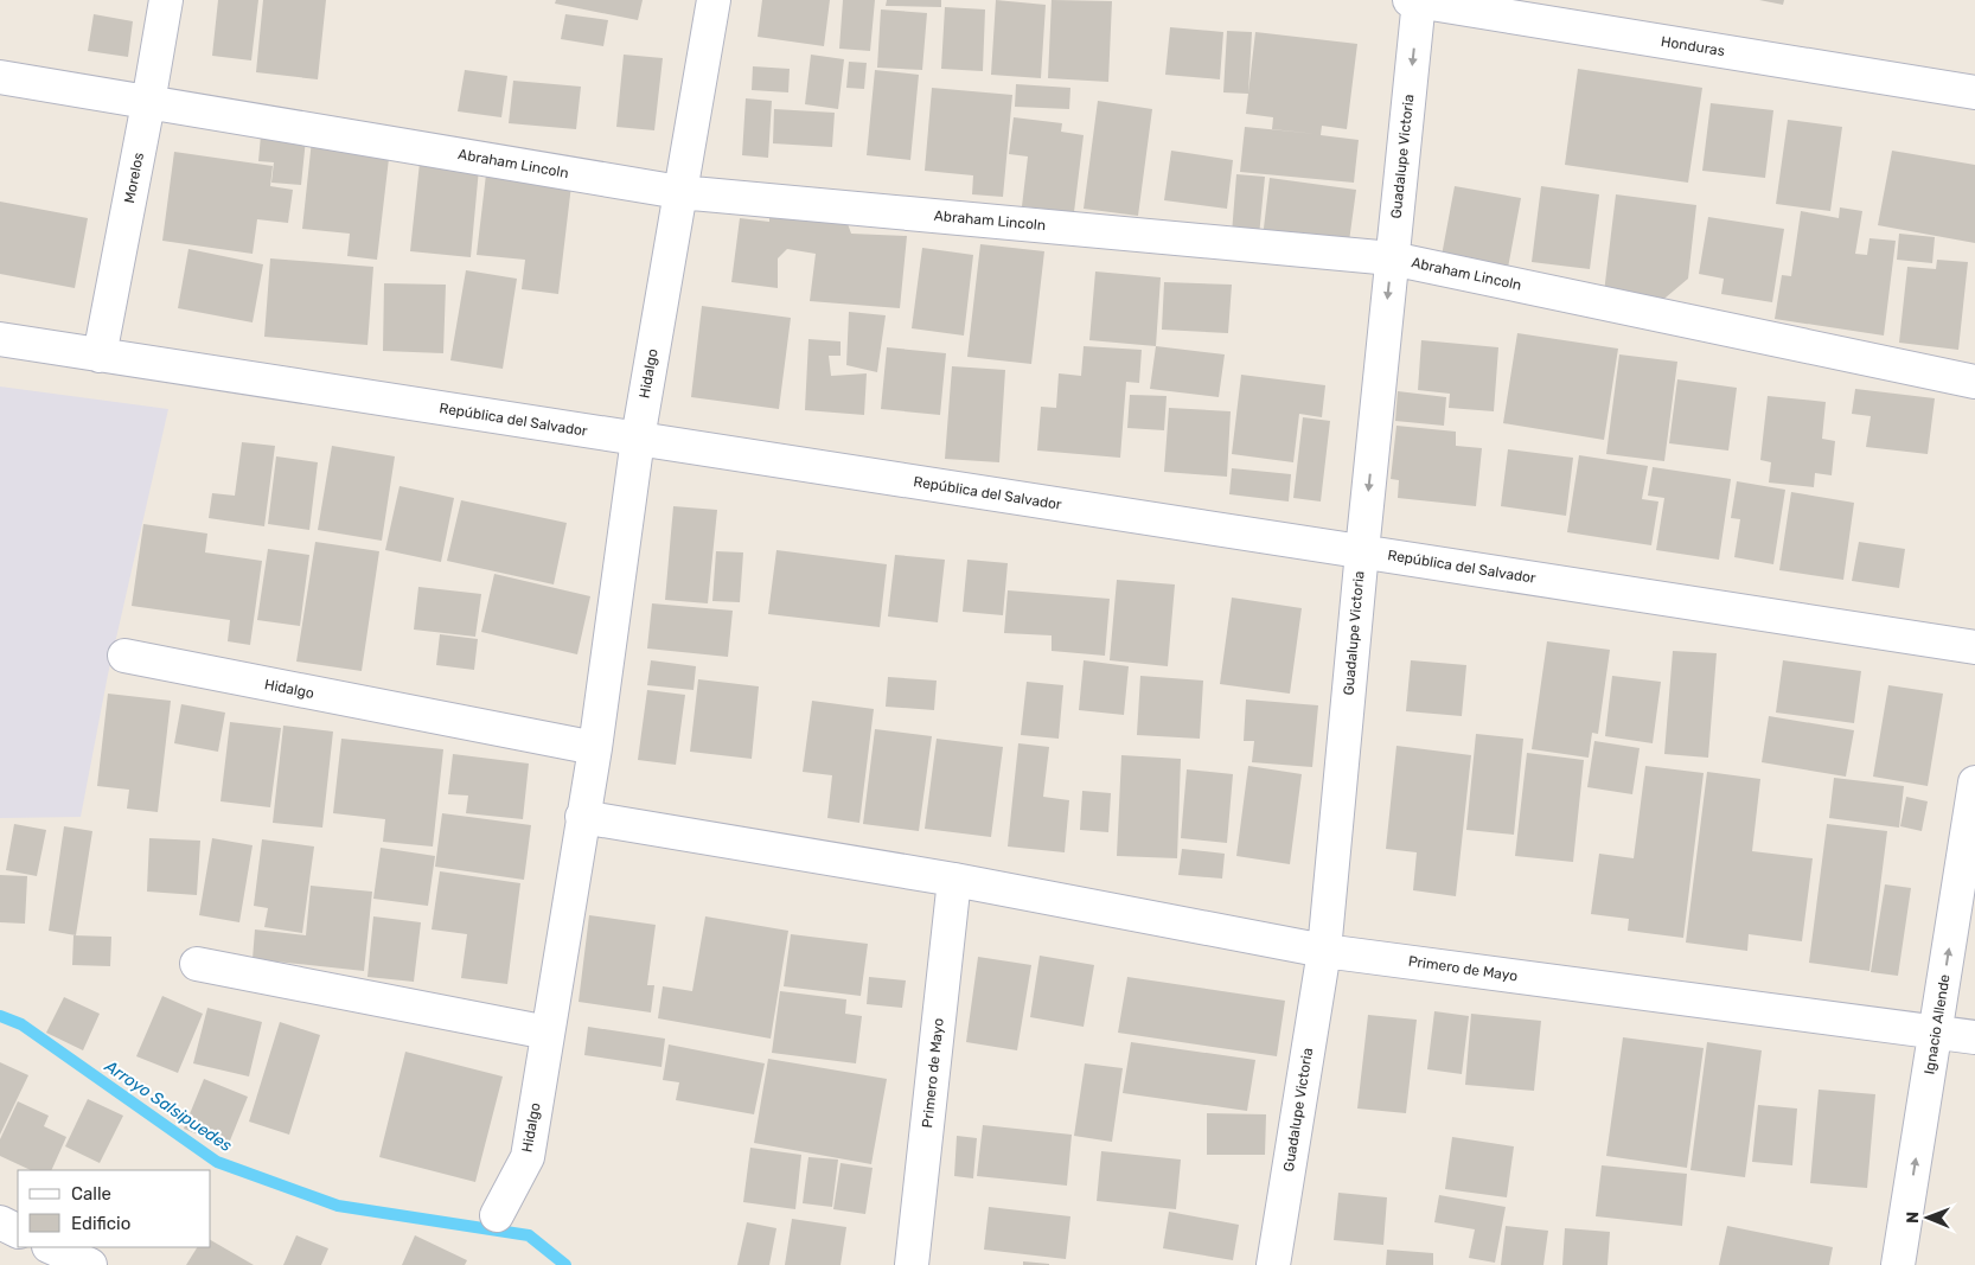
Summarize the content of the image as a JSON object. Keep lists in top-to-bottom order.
{
  "streets": {
    "street": [
      "Honduras",
      "Guadalupe Victoria",
      "Abraham Lincoln",
      "Morelos",
      "Hidalgo",
      "República del Salvador",
      "Primero de Mayo",
      "Ignacio Allende"
    ]
  },
  "crossings": [
    ["Honduras", "Guadalupe Victoria"],
    ["Guadalupe Victoria", "Abraham Lincoln"],
    ["Guadalupe Victoria", "República del Salvador"],
    ["Guadalupe Victoria", "Primero de Mayo"],
    ["Abraham Lincoln", "Morelos"],
    ["Abraham Lincoln", "Hidalgo"],
    ["Morelos", "República del Salvador"],
    ["Hidalgo", "República del Salvador"],
    ["Hidalgo", "Primero de Mayo"],
    ["Primero de Mayo", "Ignacio Allende"]
  ],
  "one_way": ["Guadalupe Victoria", "Ignacio Allende"],
  "water": ["Arroyo Salsipuedes"],
  "legend": ["Calle", "Edificio"],
  "north": "left"
}
